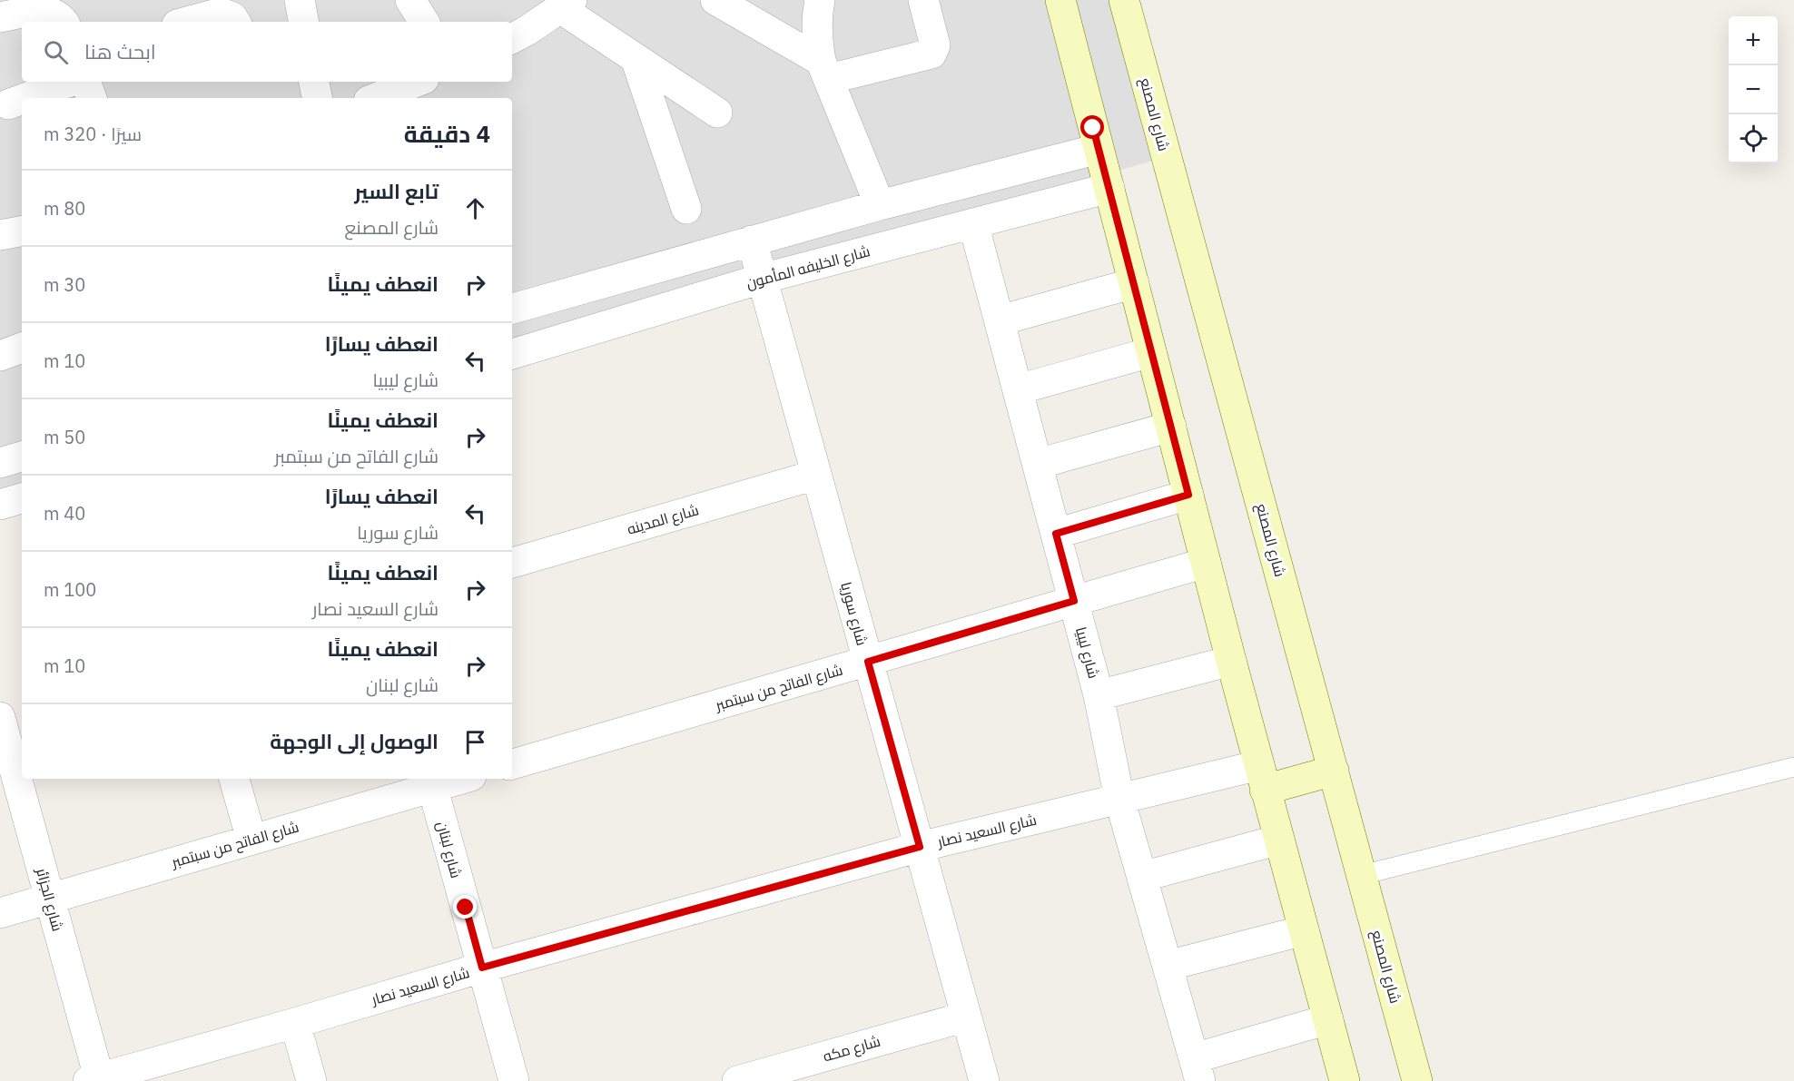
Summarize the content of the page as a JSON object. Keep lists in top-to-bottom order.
{
  "streets": {
    "main road": ["شارع المصنع"],
    "street": [
      "شارع الخليفه المأمون",
      "شارع المدينه",
      "شارع سوريا",
      "شارع ليبيا",
      "شارع الفاتح من سبتمبر",
      "شارع السعيد نصار",
      "شارع لبنان",
      "شارع الجزائر",
      "شارع مكه"
    ]
  },
  "crossings": [
    ["شارع الخليفه المأمون", "شارع سوريا"],
    ["شارع الخليفه المأمون", "شارع ليبيا"],
    ["شارع المدينه", "شارع سوريا"],
    ["شارع سوريا", "شارع الفاتح من سبتمبر"],
    ["شارع سوريا", "شارع السعيد نصار"],
    ["شارع سوريا", "شارع مكه"],
    ["شارع ليبيا", "شارع الفاتح من سبتمبر"],
    ["شارع ليبيا", "شارع السعيد نصار"],
    ["شارع الفاتح من سبتمبر", "شارع لبنان"],
    ["شارع الفاتح من سبتمبر", "شارع الجزائر"],
    ["شارع السعيد نصار", "شارع لبنان"],
    ["شارع السعيد نصار", "شارع الجزائر"]
  ],
  "page": {
    "map_buttons": ["+", "−"],
    "search": "ابحث هنا",
    "heading": ["4 دقيقة", "سيرًا · 320 m"],
    "list": [
      ["تابع السير", "شارع المصنع", "80 m"],
      ["انعطف يمينًا", "30 m"],
      ["انعطف يسارًا", "شارع ليبيا", "10 m"],
      ["انعطف يمينًا", "شارع الفاتح من سبتمبر", "50 m"],
      ["انعطف يسارًا", "شارع سوريا", "40 m"],
      ["انعطف يمينًا", "شارع السعيد نصار", "100 m"],
      ["انعطف يمينًا", "شارع لبنان", "10 m"],
      "الوصول إلى الوجهة"
    ]
  }
}
